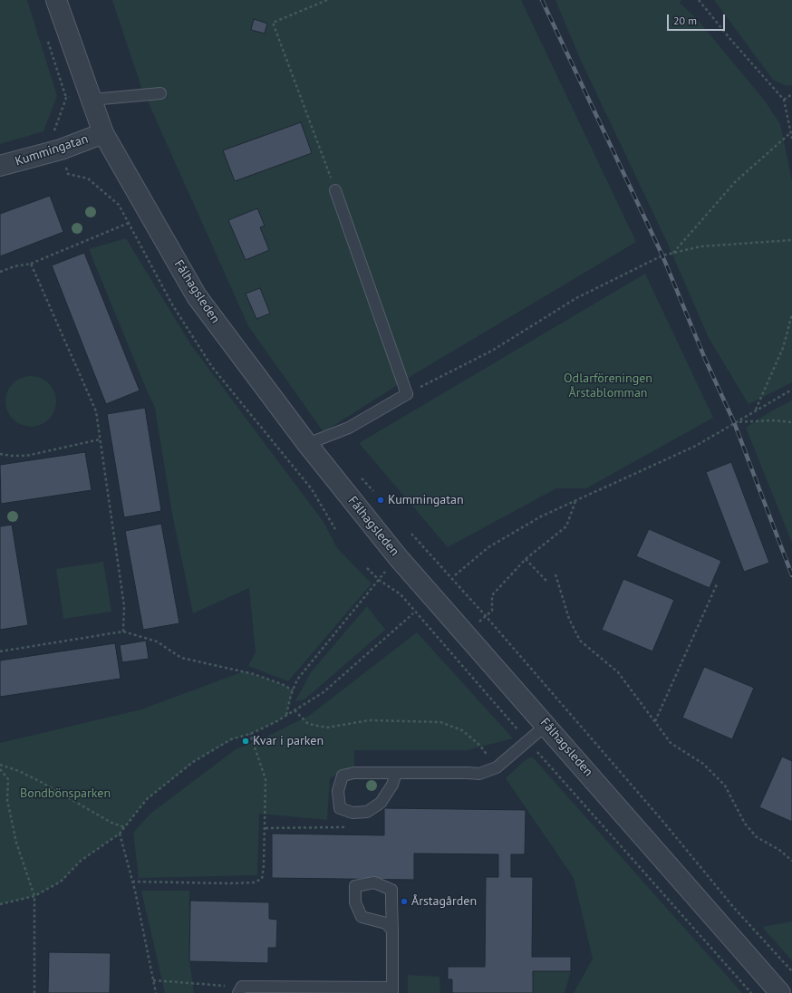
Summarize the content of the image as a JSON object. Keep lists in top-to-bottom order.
{
  "streets": {
    "street": ["Kummingatan", "Fålhagsleden"]
  },
  "crossings": [
    ["Kummingatan", "Fålhagsleden"]
  ],
  "parks": ["Odlarföreningen Årstablomman", "Bondbönsparken"],
  "places": ["Kummingatan", "Kvar i parken", "Årstagården"],
  "scale_bar": "20 m"
}
